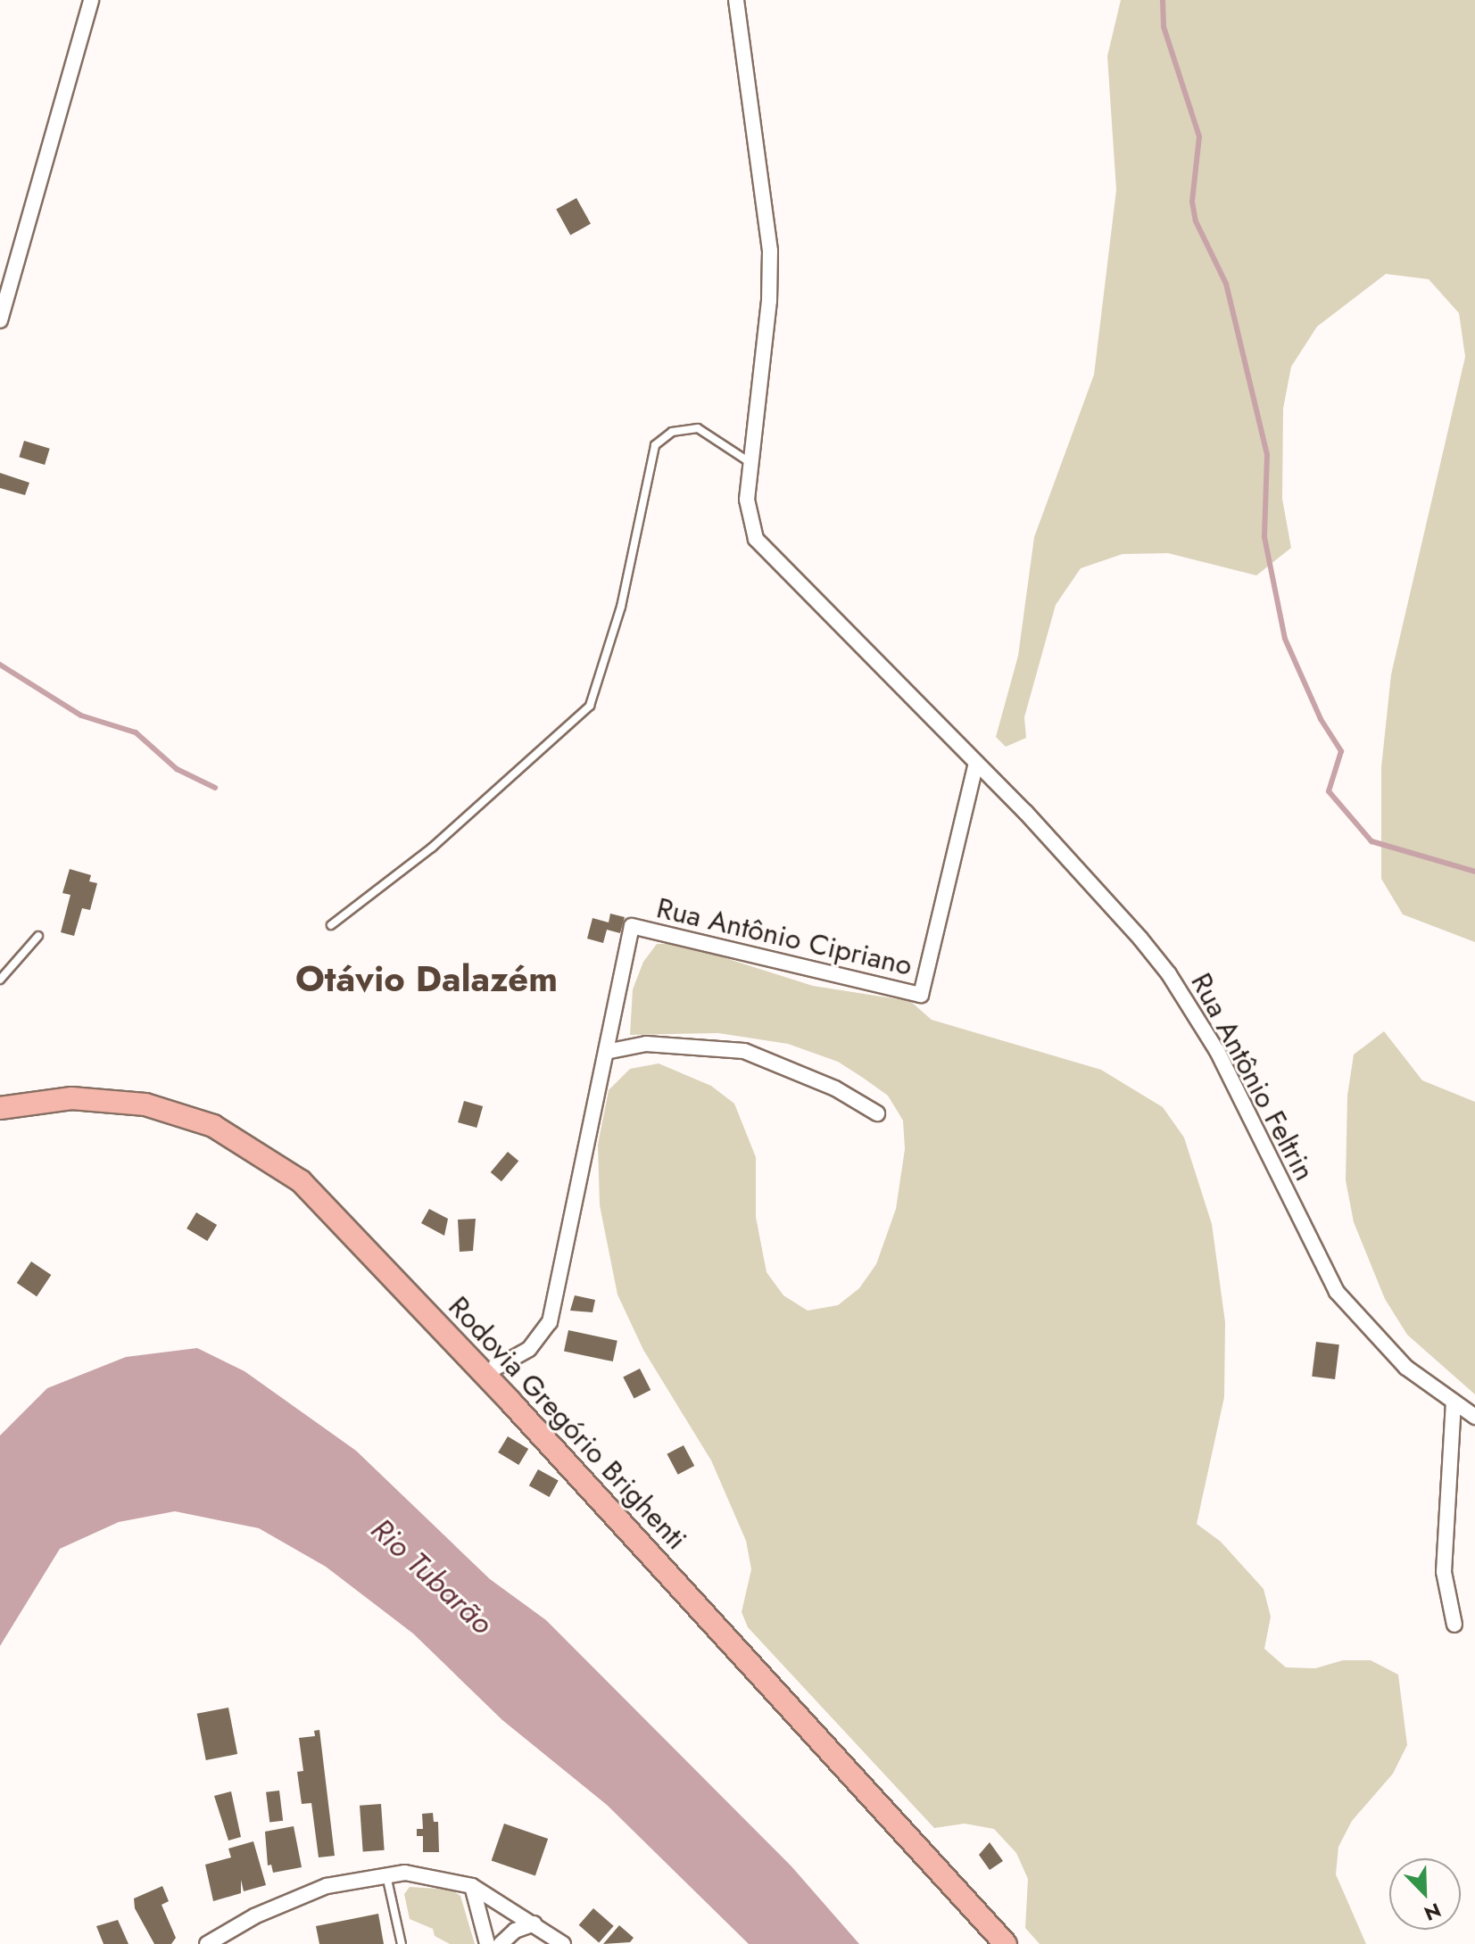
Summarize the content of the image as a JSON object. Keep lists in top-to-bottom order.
{
  "streets": {
    "main road": ["Rodovia Gregório Brighenti"],
    "street": ["Rua Antônio Cipriano", "Rua Antônio Feltrin"]
  },
  "crossings": [
    ["Rua Antônio Cipriano", "Rua Antônio Feltrin"],
    ["Rua Antônio Cipriano", "Rodovia Gregório Brighenti"]
  ],
  "districts": ["Otávio Dalazém"],
  "water": ["Rio Tubarão"],
  "north": "bottom right"
}
